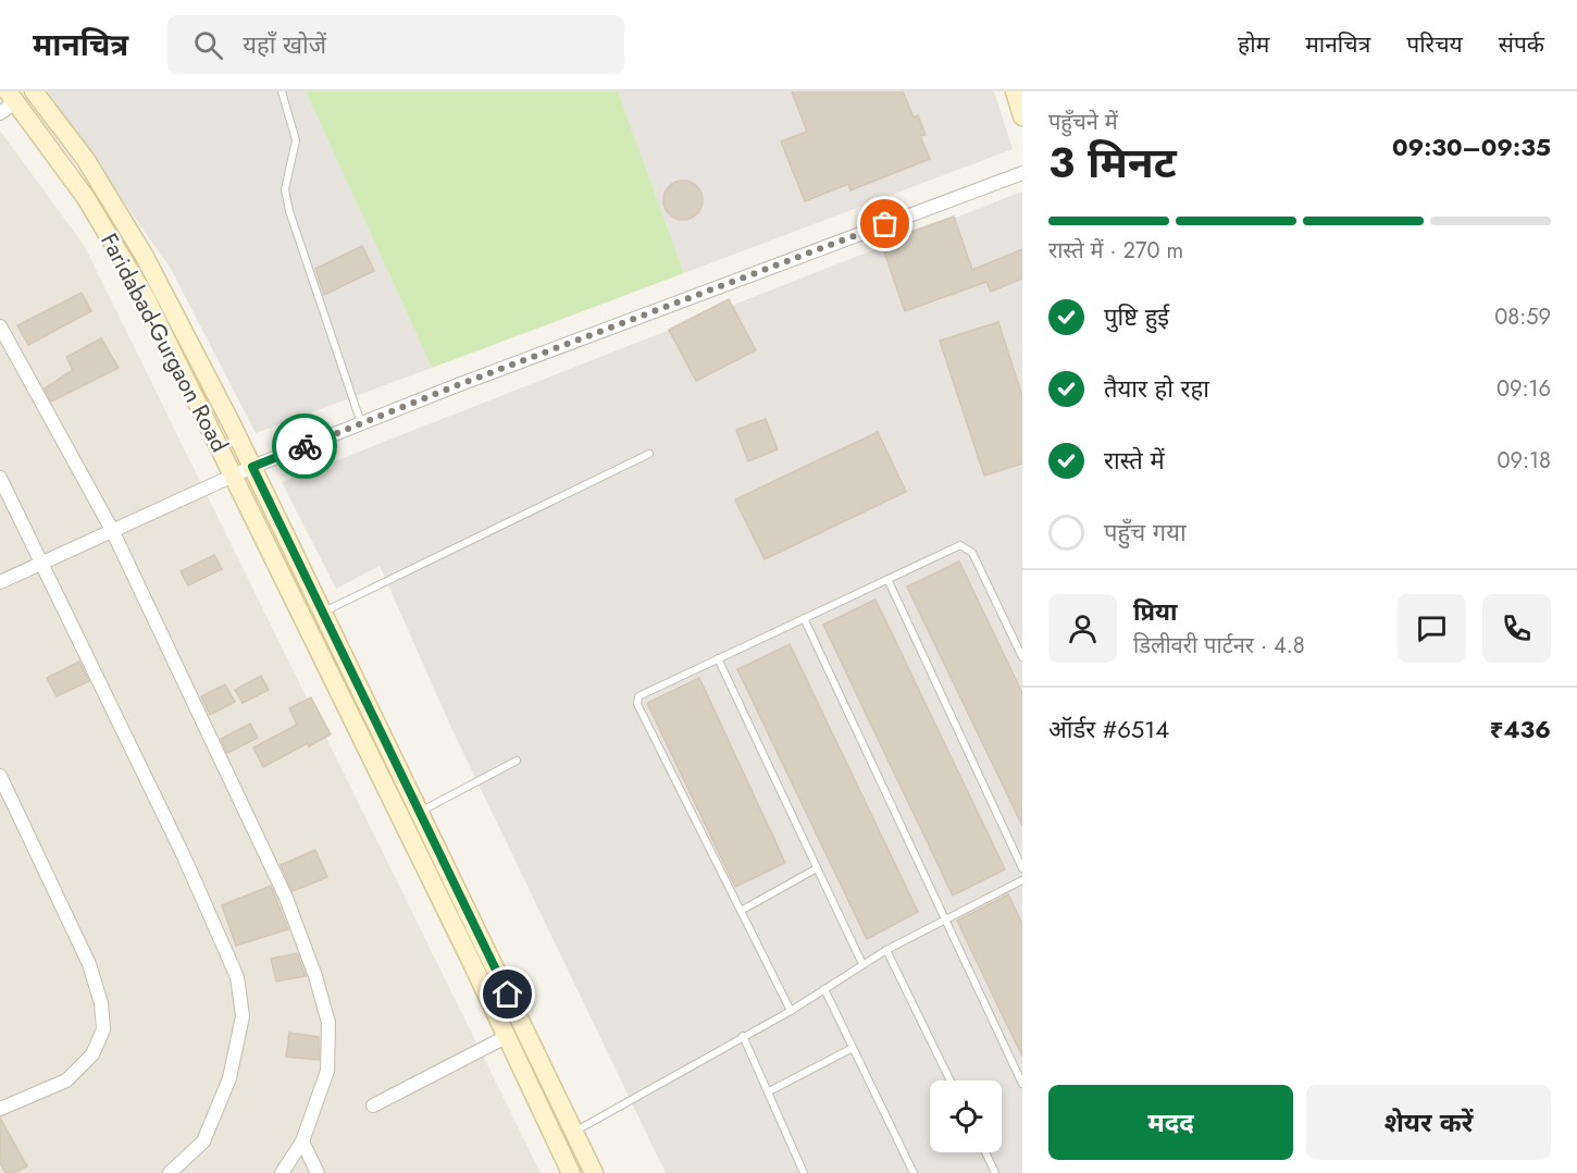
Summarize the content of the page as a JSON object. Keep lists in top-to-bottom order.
{
  "streets": {
    "main road": ["Faridabad-Gurgaon Road"]
  },
  "page": {
    "header": "मानचित्र",
    "search": "यहाँ खोजें",
    "nav": [
      "होम",
      "मानचित्र",
      "परिचय",
      "संपर्क"
    ],
    "heading": ["3 मिनट", "पहुँचने में", "09:30–09:35"],
    "panel": [
      "प्रिया",
      "डिलीवरी पार्टनर · 4.8",
      "ऑर्डर #6514",
      "₹436"
    ],
    "bar": "रास्ते में · 270 m",
    "list": [
      ["पुष्टि हुई", "08:59"],
      ["तैयार हो रहा", "09:16"],
      ["रास्ते में", "09:18"],
      "पहुँच गया"
    ],
    "buttons": ["मदद", "शेयर करें"]
  }
}
